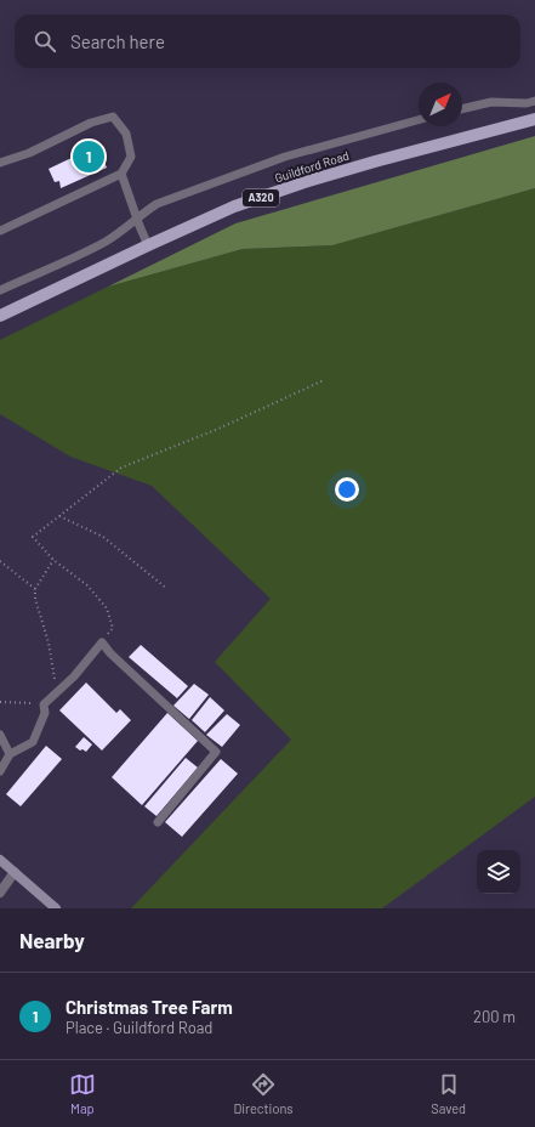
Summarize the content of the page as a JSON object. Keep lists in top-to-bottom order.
{
  "streets": {
    "main road": ["Guildford Road", "A320"]
  },
  "north": "top right",
  "page": {
    "search": "Search here",
    "pins": "1",
    "heading": "Nearby",
    "list": [
      {
        "mark": "1",
        "name": "Christmas Tree Farm",
        "note": "Place · Guildford Road",
        "value": "200 m"
      }
    ],
    "nav": ["Map", "Directions", "Saved"]
  }
}
